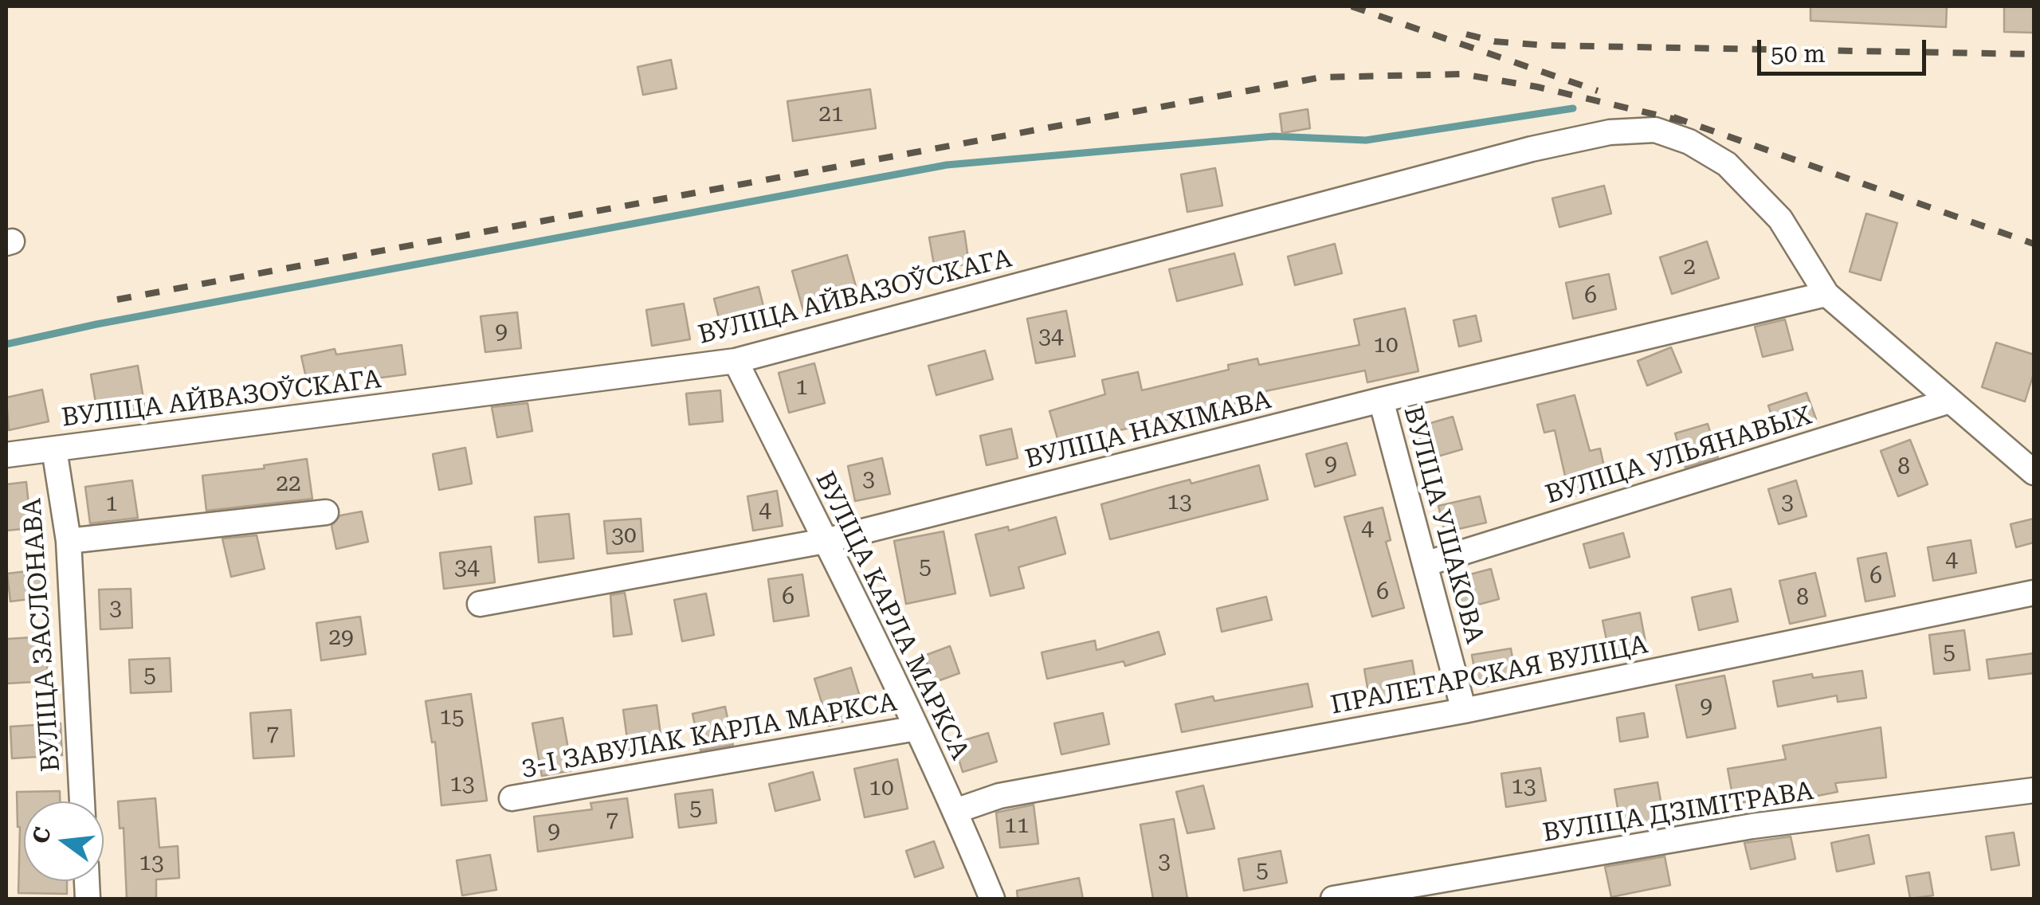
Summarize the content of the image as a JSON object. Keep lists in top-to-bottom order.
{
  "streets": {
    "street": [
      "ВУЛІЦА АЙВАЗОЎСКАГА",
      "ВУЛІЦА НАХІМАВА",
      "ВУЛІЦА УЛЬЯНАВЫХ",
      "ВУЛІЦА УШАКОВА",
      "ВУЛІЦА КАРЛА МАРКСА",
      "ВУЛІЦА ЗАСЛОНАВА",
      "ПРАЛЕТАРСКАЯ ВУЛІЦА",
      "3-І ЗАВУЛАК КАРЛА МАРКСА",
      "ВУЛІЦА ДЗІМІТРАВА"
    ]
  },
  "crossings": [
    ["ВУЛІЦА АЙВАЗОЎСКАГА", "ВУЛІЦА НАХІМАВА"],
    ["ВУЛІЦА АЙВАЗОЎСКАГА", "ВУЛІЦА КАРЛА МАРКСА"],
    ["ВУЛІЦА АЙВАЗОЎСКАГА", "ВУЛІЦА ЗАСЛОНАВА"],
    ["ВУЛІЦА НАХІМАВА", "ВУЛІЦА УШАКОВА"],
    ["ВУЛІЦА НАХІМАВА", "ВУЛІЦА КАРЛА МАРКСА"],
    ["ВУЛІЦА УЛЬЯНАВЫХ", "ВУЛІЦА УШАКОВА"],
    ["ВУЛІЦА УШАКОВА", "ПРАЛЕТАРСКАЯ ВУЛІЦА"],
    ["ВУЛІЦА КАРЛА МАРКСА", "ПРАЛЕТАРСКАЯ ВУЛІЦА"],
    ["ВУЛІЦА КАРЛА МАРКСА", "3-І ЗАВУЛАК КАРЛА МАРКСА"]
  ],
  "house_numbers": [
    "21",
    "2",
    "6",
    "9",
    "34",
    "10",
    "1",
    "9",
    "8",
    "3",
    "22",
    "13",
    "3",
    "1",
    "4",
    "4",
    "30",
    "4",
    "5",
    "34",
    "6",
    "6",
    "6",
    "8",
    "3",
    "29",
    "5",
    "5",
    "9",
    "15",
    "7",
    "13",
    "13",
    "10",
    "5",
    "7",
    "11",
    "9",
    "3",
    "13",
    "5"
  ],
  "scale_bar": "50 m",
  "north": "left"
}
